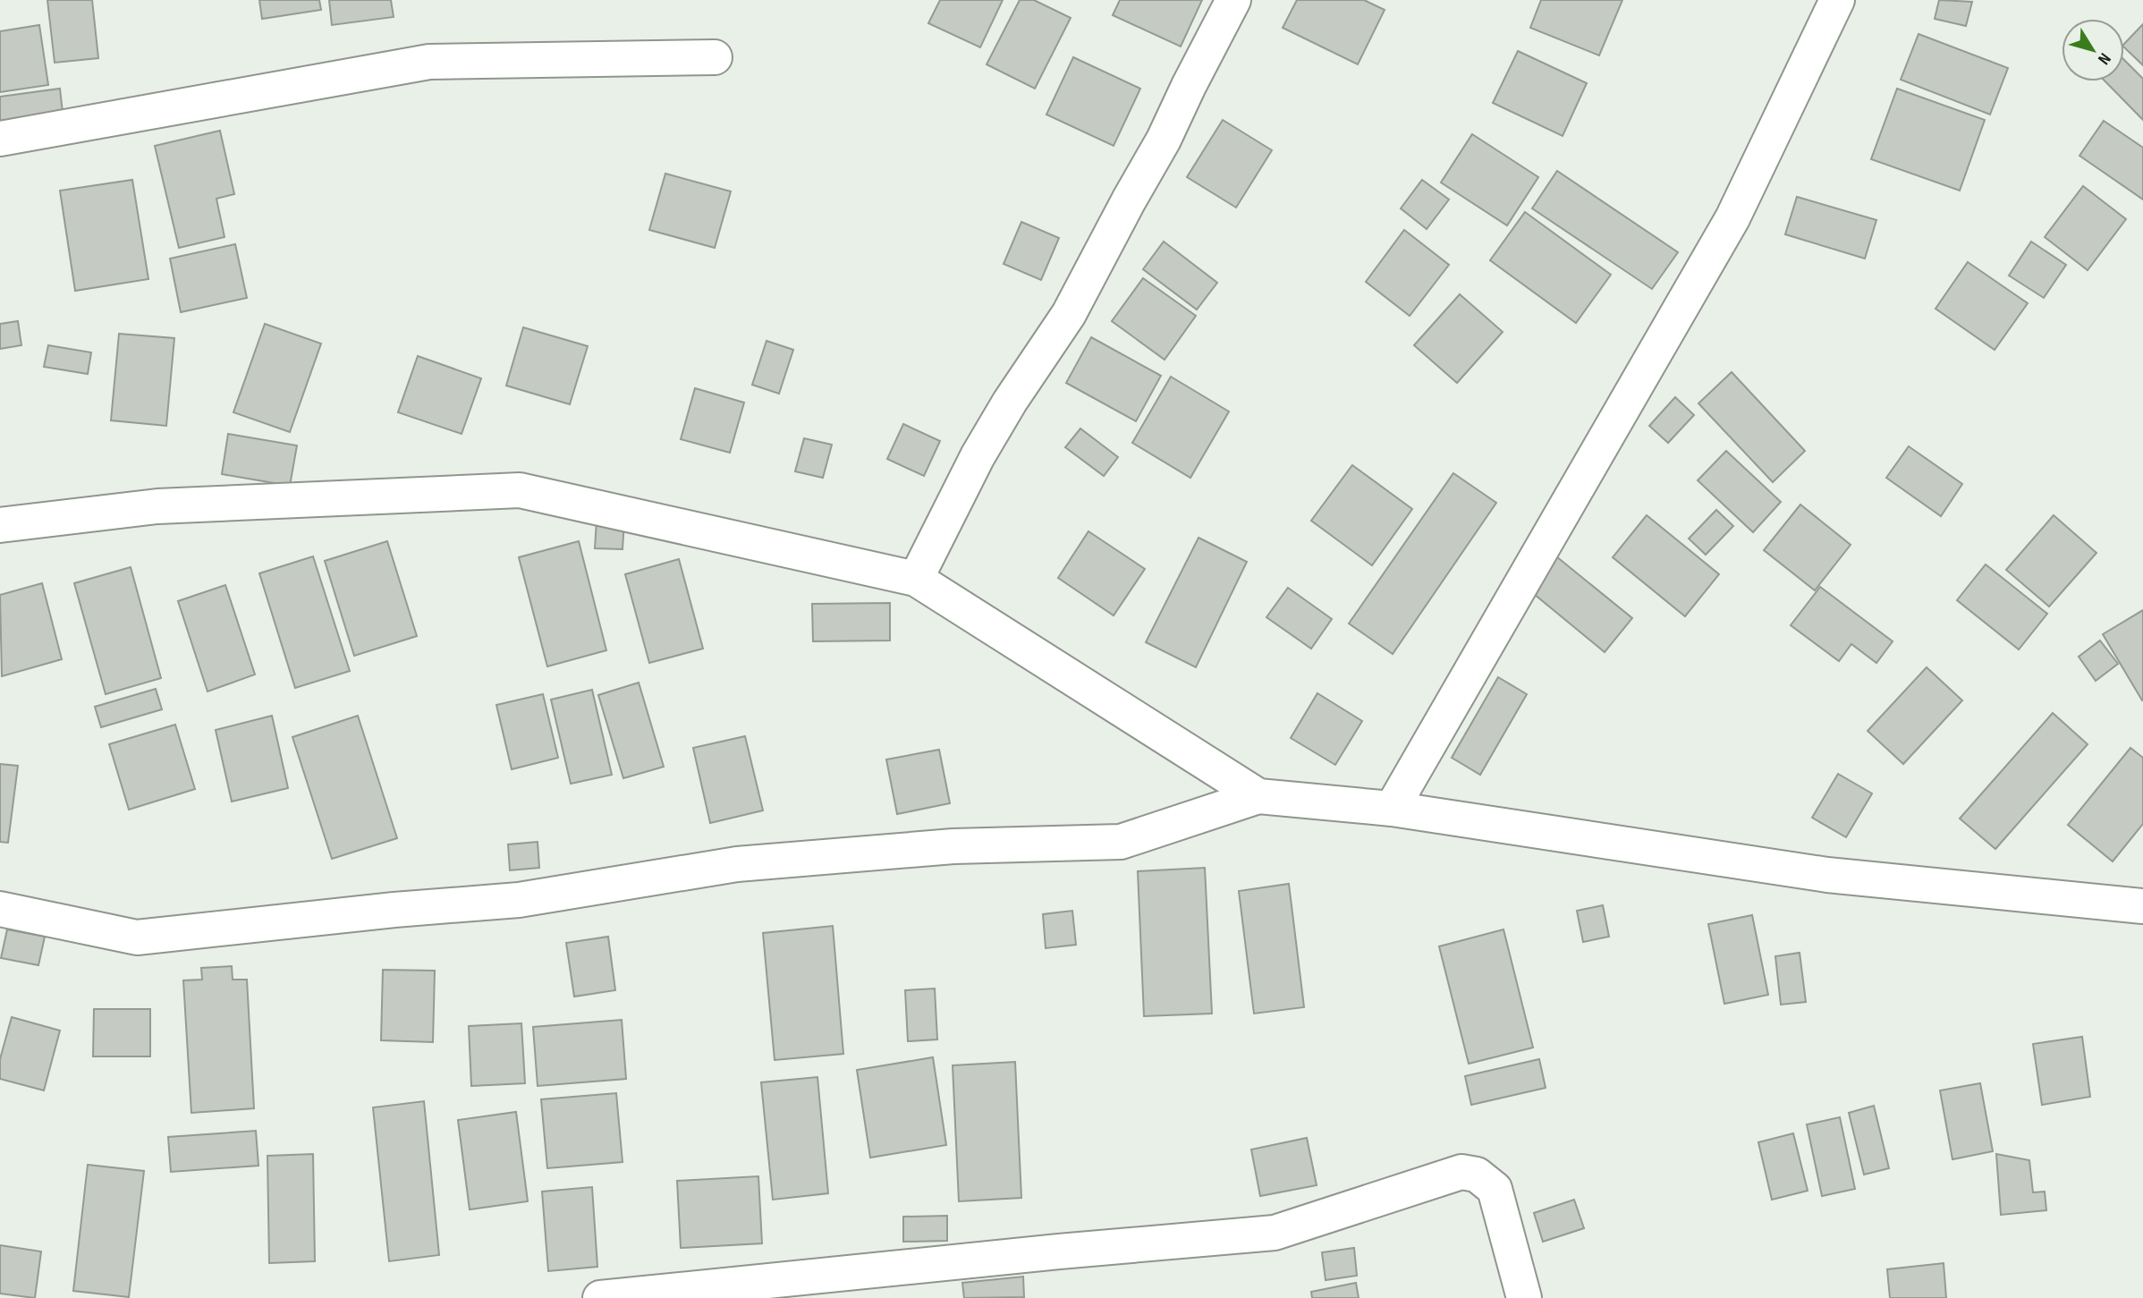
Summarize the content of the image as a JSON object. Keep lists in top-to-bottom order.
{
  "north": "bottom right"
}
